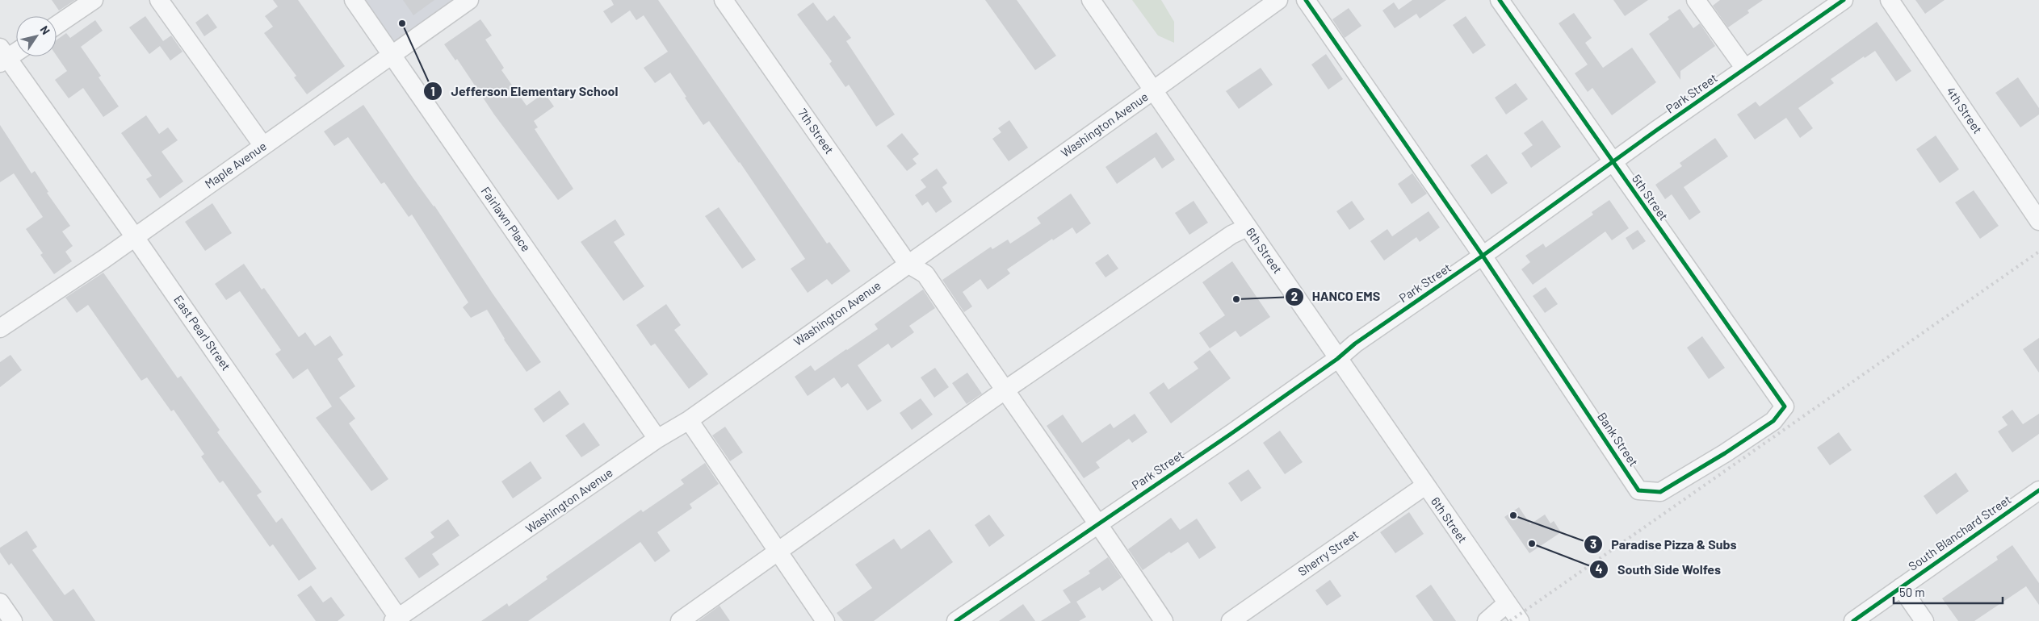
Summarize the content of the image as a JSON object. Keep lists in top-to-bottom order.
{
  "streets": {
    "street": [
      "Park Street",
      "4th Street",
      "Washington Avenue",
      "7th Street",
      "Maple Avenue",
      "5th Street",
      "Fairlawn Place",
      "6th Street",
      "East Pearl Street",
      "Bank Street",
      "South Blanchard Street",
      "Sherry Street"
    ]
  },
  "crossings": [
    ["Park Street", "5th Street"],
    ["Park Street", "6th Street"],
    ["Park Street", "Bank Street"],
    ["Washington Avenue", "7th Street"],
    ["Washington Avenue", "Fairlawn Place"],
    ["Washington Avenue", "6th Street"],
    ["Washington Avenue", "East Pearl Street"],
    ["Maple Avenue", "Fairlawn Place"],
    ["Maple Avenue", "East Pearl Street"],
    ["5th Street", "Bank Street"],
    ["6th Street", "Sherry Street"]
  ],
  "places": [
    "Jefferson Elementary School",
    "HANCO EMS",
    "Paradise Pizza & Subs",
    "South Side Wolfes"
  ],
  "scale_bar": "50 m",
  "north": "top right"
}
